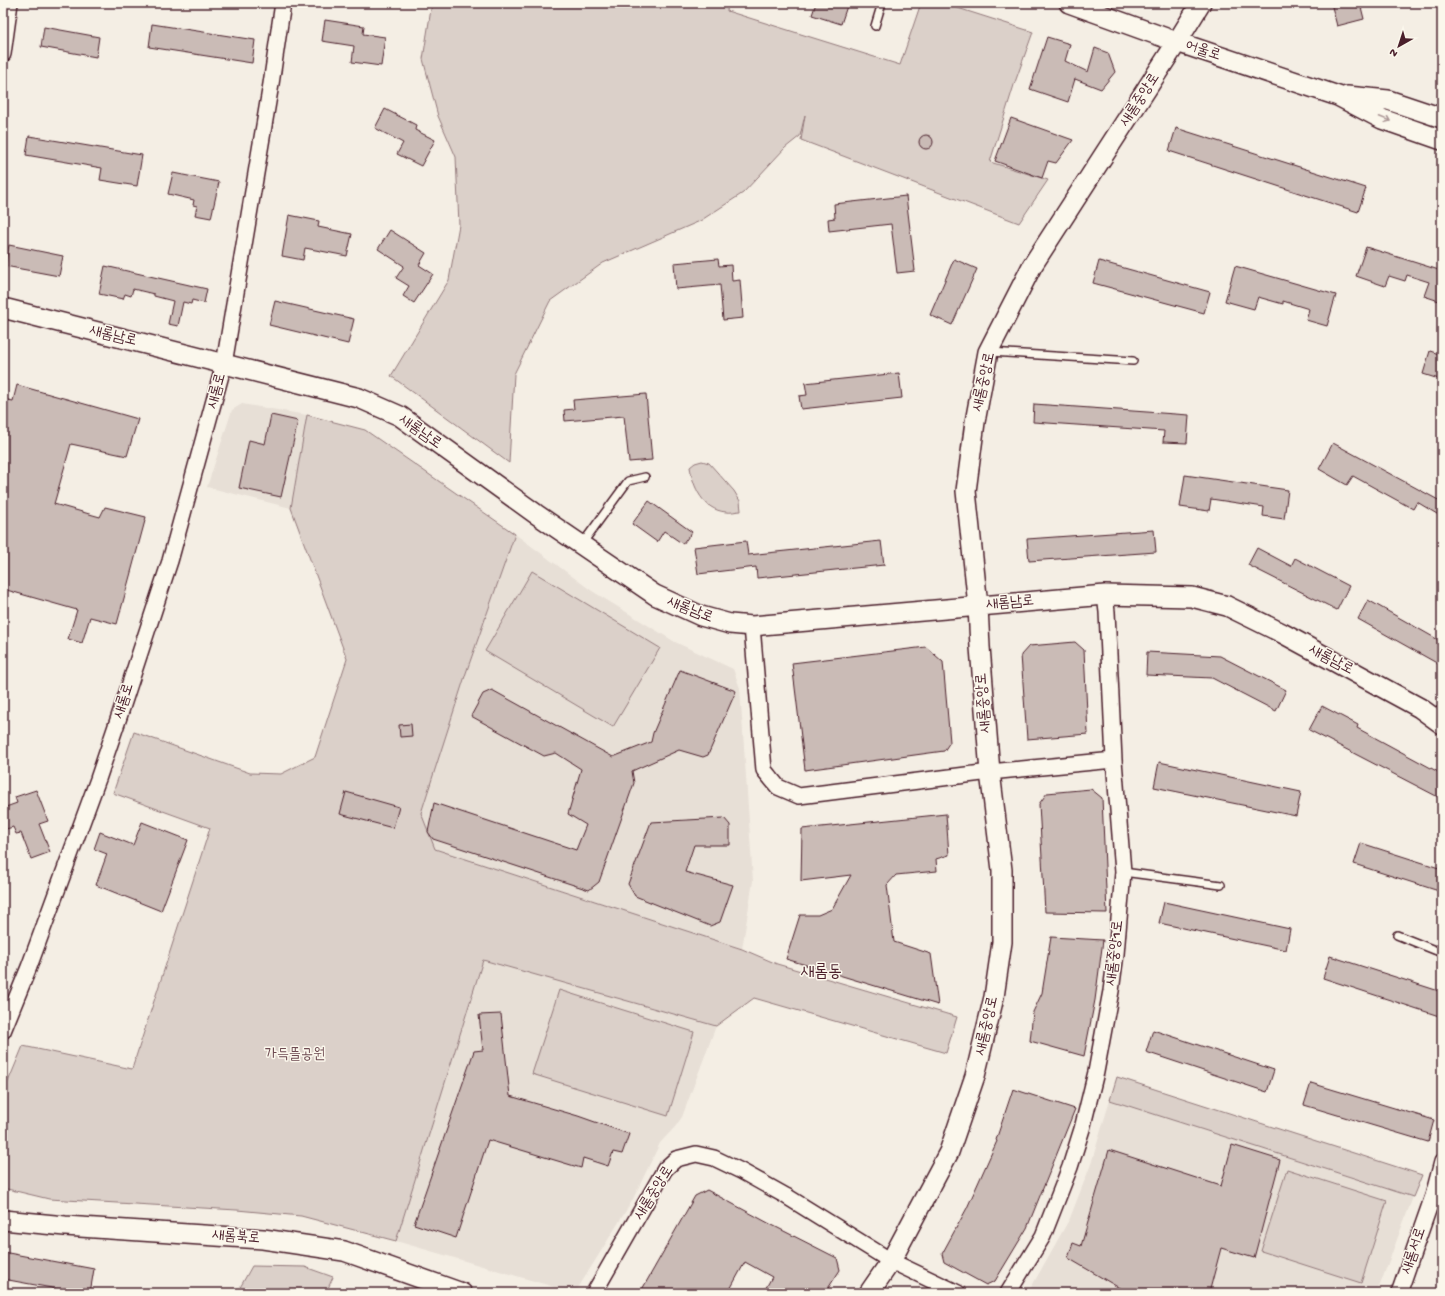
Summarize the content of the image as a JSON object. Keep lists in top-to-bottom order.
{
  "streets": {
    "street": [
      "어울로",
      "새롬중앙로",
      "새롬남로",
      "새롬로",
      "새롬중앙1로",
      "새롬북로",
      "새롬서로"
    ]
  },
  "crossings": [
    ["어울로", "새롬중앙로"],
    ["새롬중앙로", "새롬남로"],
    ["새롬남로", "새롬로"],
    ["새롬남로", "새롬중앙1로"]
  ],
  "districts": ["새롬동"],
  "parks": ["가득뜰공원"],
  "north": "bottom left"
}
